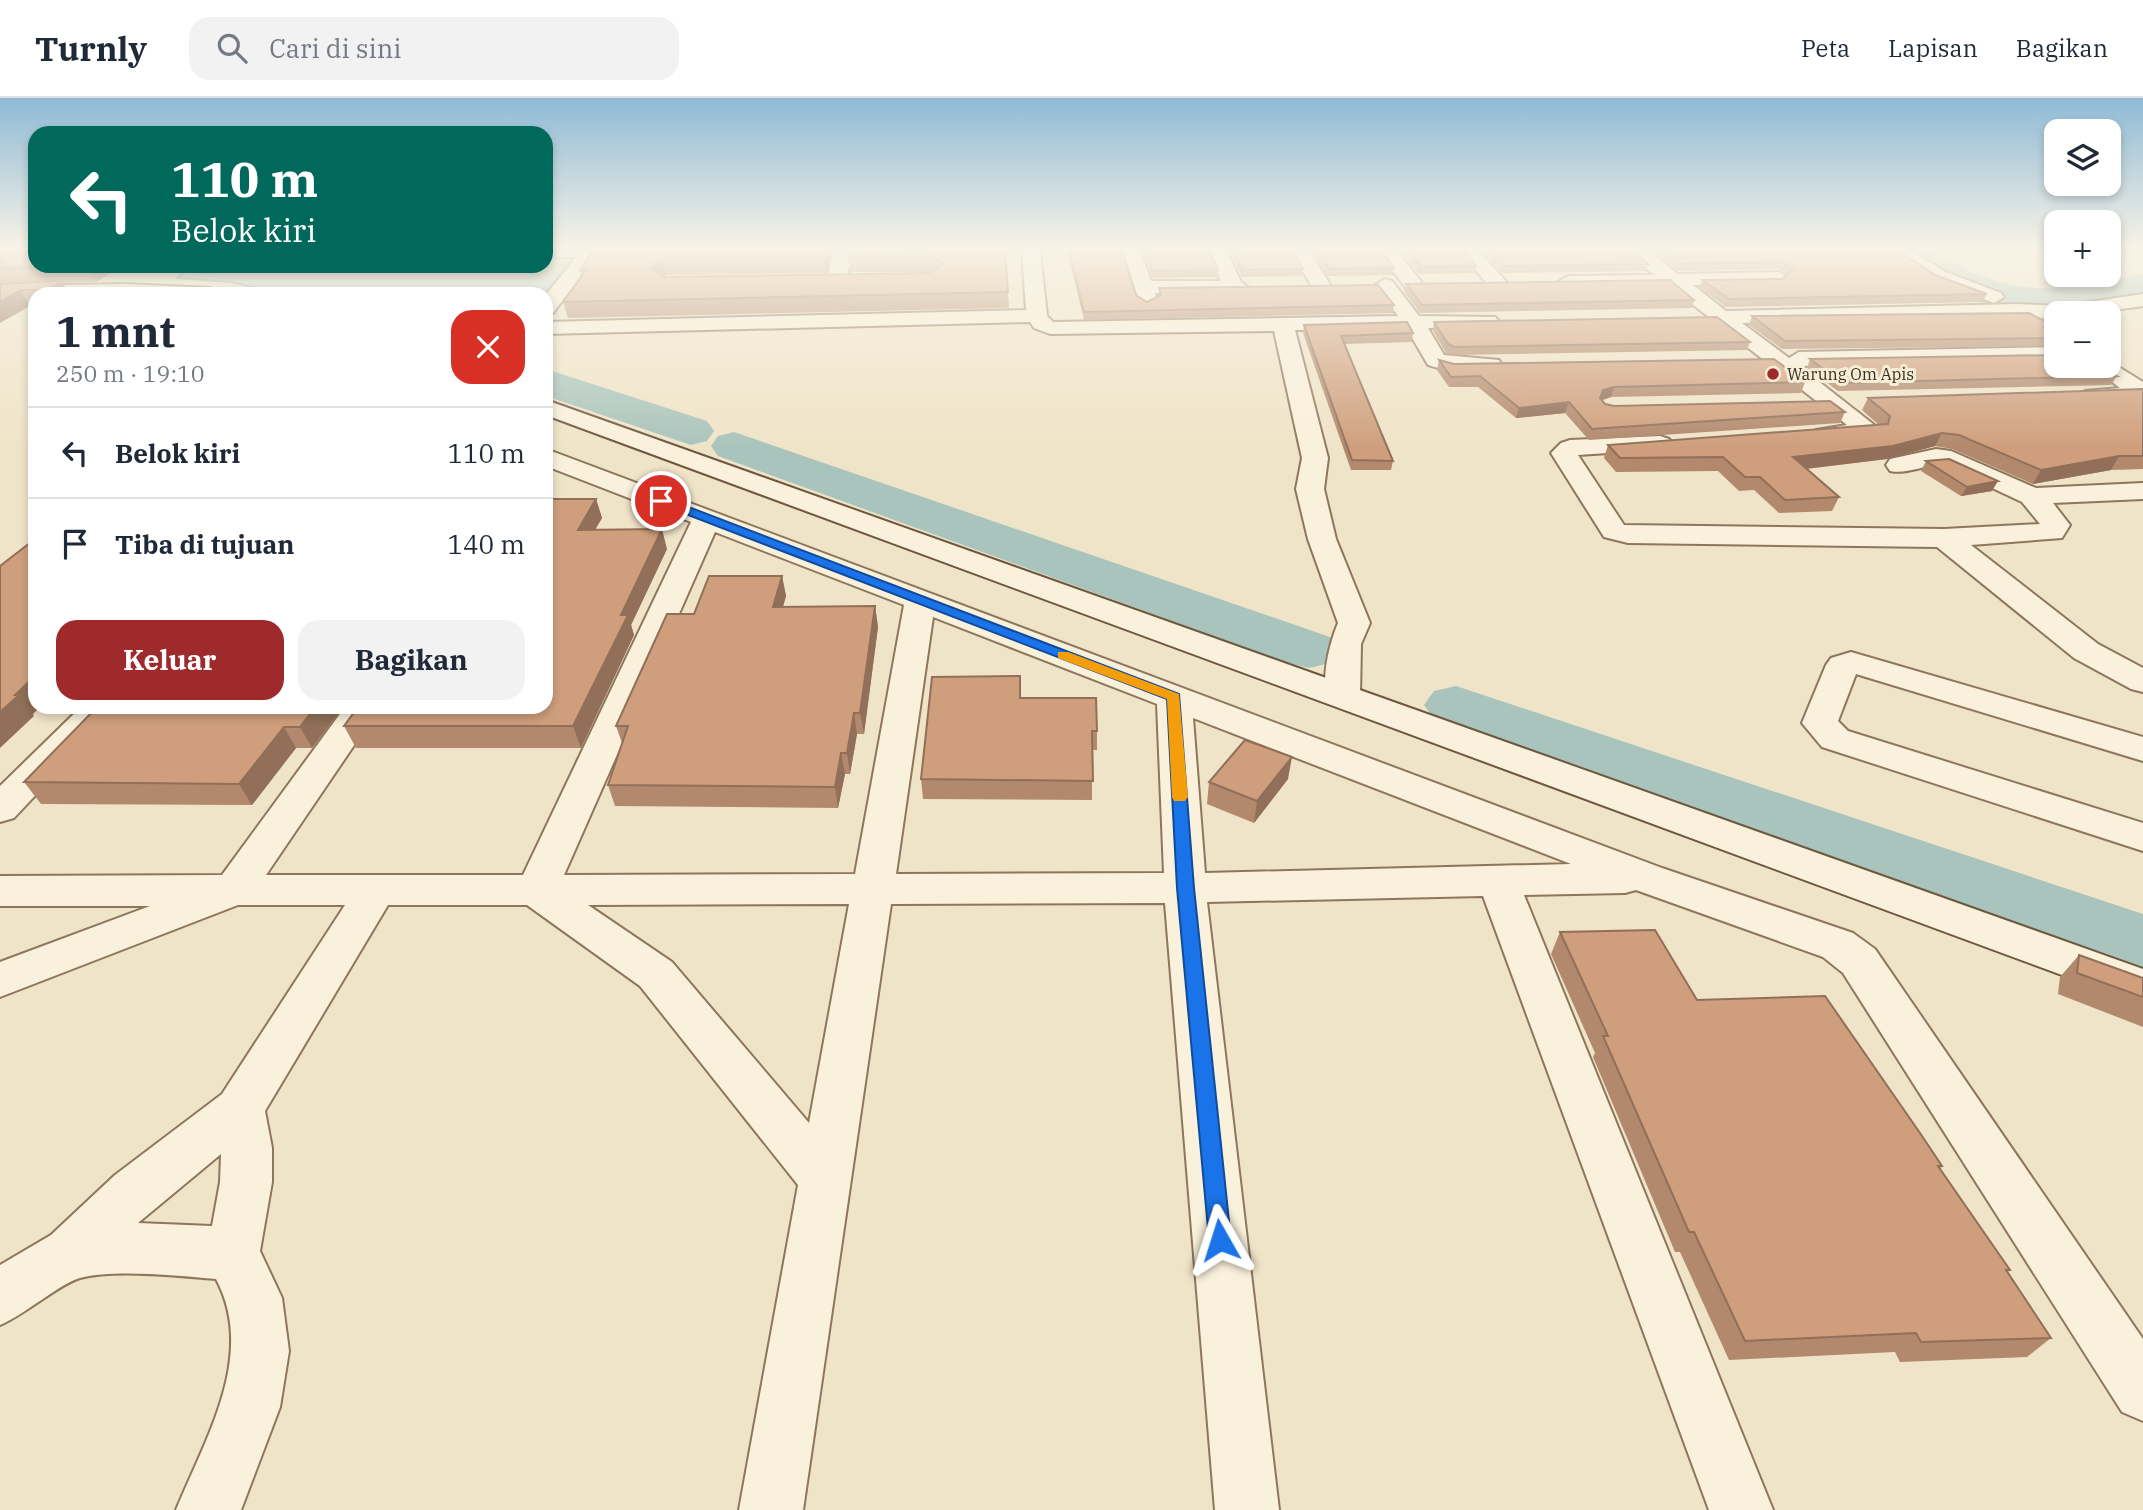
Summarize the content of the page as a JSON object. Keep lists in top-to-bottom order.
{
  "places": ["Warung Om Apis"],
  "page": {
    "header": "Turnly",
    "search": "Cari di sini",
    "nav": ["Peta", "Lapisan", "Bagikan"],
    "map_buttons": ["+", "−"],
    "turn": ["110 m", "Belok kiri"],
    "heading": ["1 mnt", "250 m · 19:10"],
    "list": [
      {
        "name": "Belok kiri",
        "value": "110 m"
      },
      {
        "name": "Tiba di tujuan",
        "value": "140 m"
      }
    ],
    "buttons": ["Keluar", "Bagikan"]
  }
}
